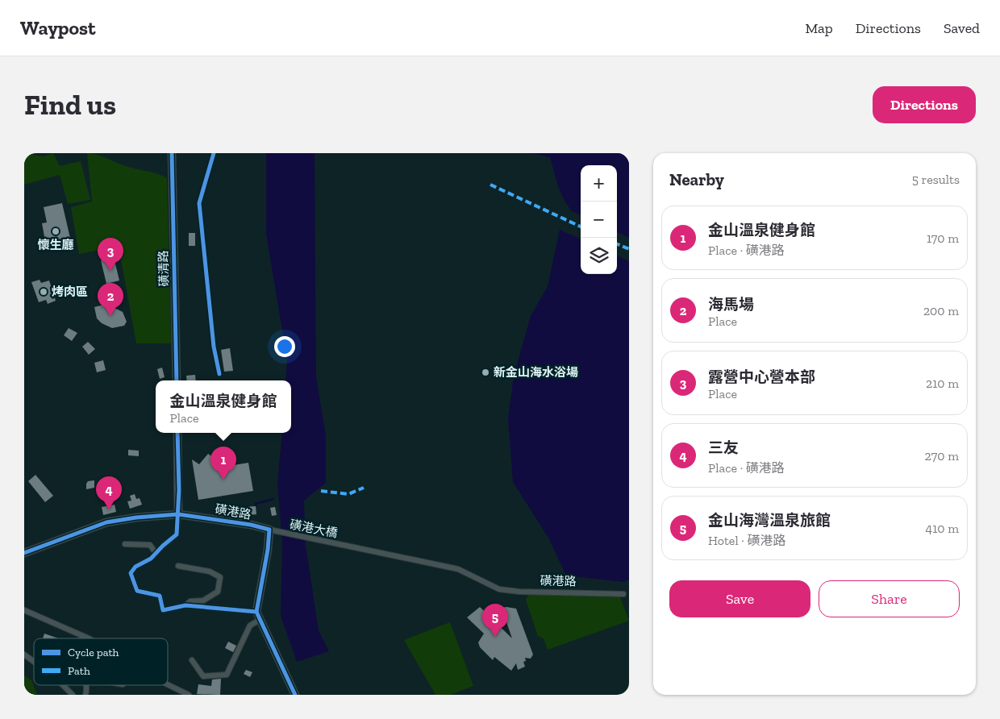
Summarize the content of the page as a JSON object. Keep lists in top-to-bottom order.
{
  "streets": {
    "street": ["磺清路", "磺港路", "磺港大橋"]
  },
  "crossings": [
    ["磺港路", "磺港大橋"]
  ],
  "places": ["懷生廳", "烤肉區", "新金山海水浴場"],
  "legend": ["Cycle path", "Path"],
  "page": {
    "header": "Waypost",
    "nav": ["Map", "Directions", "Saved"],
    "buttons": [
      "Directions",
      ["Save", "Share"]
    ],
    "title": "Find us",
    "heading": ["Nearby", "5 results"],
    "map_buttons": ["+", "−"],
    "list": [
      {
        "mark": "1",
        "name": "金山溫泉健身館",
        "note": "Place · 磺港路",
        "value": "170 m"
      },
      {
        "mark": "2",
        "name": "海馬場",
        "note": "Place",
        "value": "200 m"
      },
      {
        "mark": "3",
        "name": "露營中心營本部",
        "note": "Place",
        "value": "210 m"
      },
      {
        "mark": "4",
        "name": "三友",
        "note": "Place · 磺港路",
        "value": "270 m"
      },
      {
        "mark": "5",
        "name": "金山海灣溫泉旅館",
        "note": "Hotel · 磺港路",
        "value": "410 m"
      }
    ],
    "pins": [
      "3",
      "2",
      "1",
      "4",
      "5"
    ],
    "popup": ["金山溫泉健身館", "Place"]
  }
}
